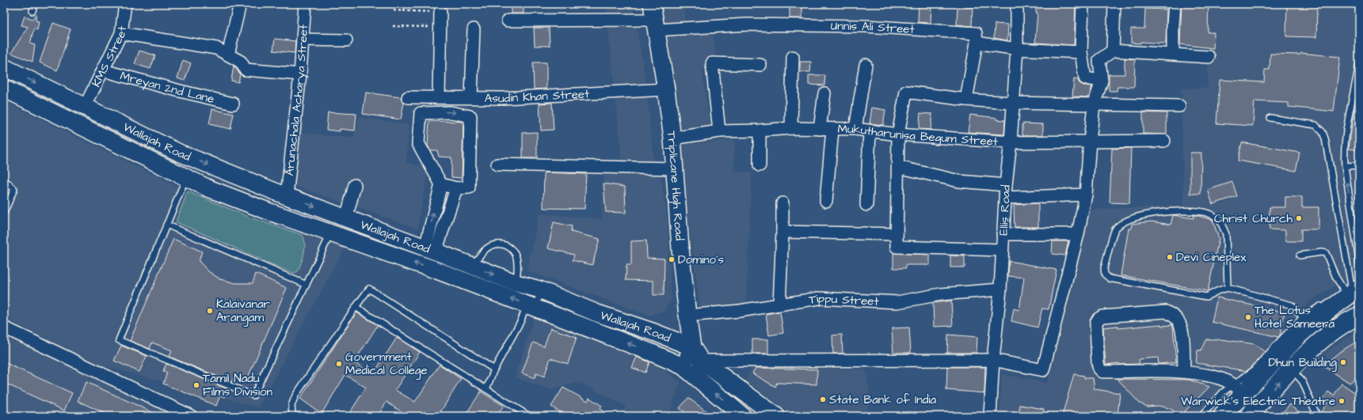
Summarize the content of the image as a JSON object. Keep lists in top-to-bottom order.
{
  "streets": {
    "main road": ["Wallajah Road", "Triplicane High Road"],
    "street": [
      "Unnis Ali Street",
      "KMS Street",
      "Mreyan 2nd Lane",
      "Asudin Khan Street",
      "Arunachala Acharya Street",
      "Mukutharunisa Begum Street",
      "Ellis Road",
      "Tippu Street"
    ]
  },
  "crossings": [
    ["Unnis Ali Street", "Triplicane High Road"],
    ["KMS Street", "Mreyan 2nd Lane"],
    ["KMS Street", "Wallajah Road"],
    ["Asudin Khan Street", "Triplicane High Road"],
    ["Arunachala Acharya Street", "Wallajah Road"],
    ["Mukutharunisa Begum Street", "Triplicane High Road"],
    ["Mukutharunisa Begum Street", "Ellis Road"],
    ["Wallajah Road", "Triplicane High Road"],
    ["Triplicane High Road", "Tippu Street"],
    ["Ellis Road", "Tippu Street"]
  ],
  "places": [
    "Christ Church",
    "Devi Cineplex",
    "Domino's",
    "Kalaivanar Arangam",
    "The Lotus Hotel Sameera",
    "Dhun Building",
    "Government Medical College",
    "Tamil Nadu Films Division",
    "State Bank of India",
    "Warwick's Electric Theatre"
  ]
}
